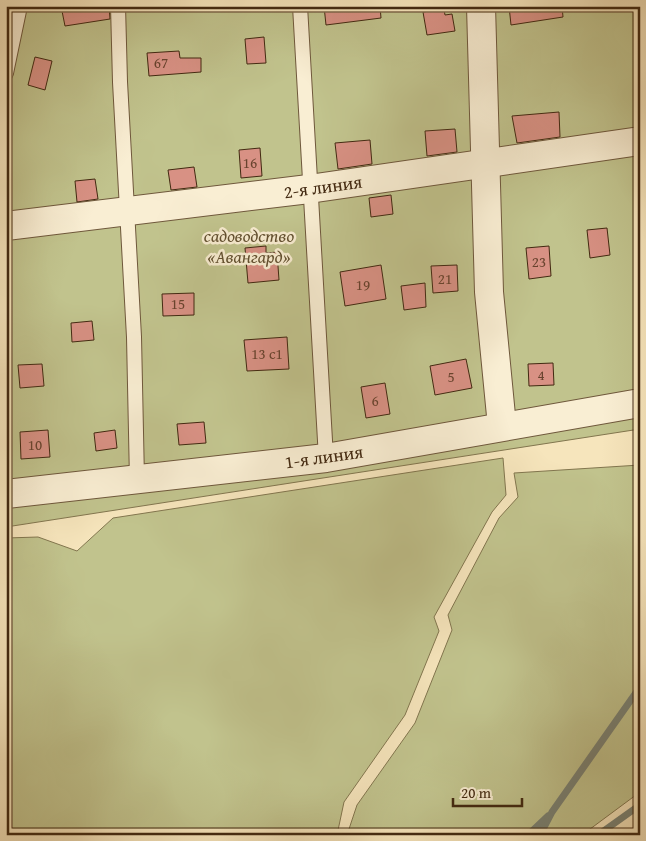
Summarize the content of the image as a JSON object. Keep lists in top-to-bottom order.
{
  "streets": {
    "street": ["2-я линия", "1-я линия"]
  },
  "parks": ["садоводство «Авангард»"],
  "house_numbers": [
    "67",
    "16",
    "23",
    "21",
    "19",
    "15",
    "13 с1",
    "4",
    "5",
    "6",
    "10"
  ],
  "scale_bar": "20 m"
}
